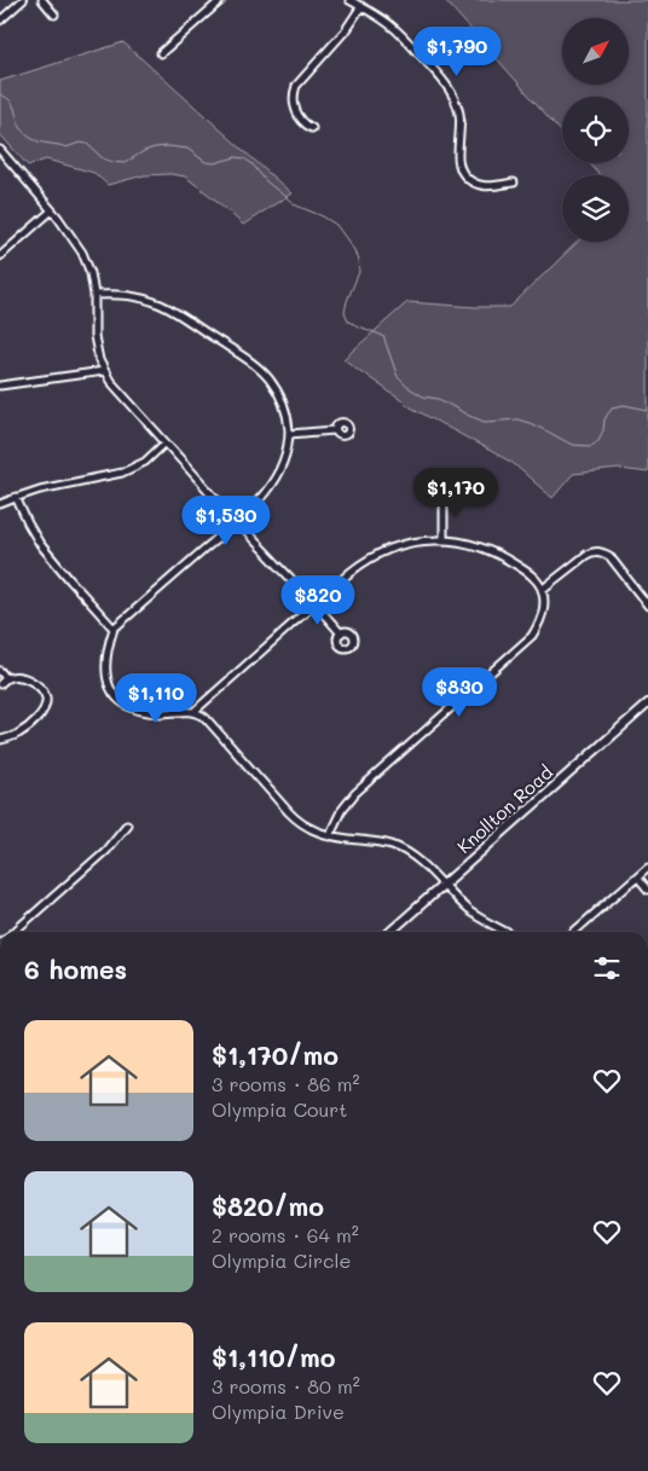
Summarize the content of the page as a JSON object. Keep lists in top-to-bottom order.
{
  "streets": {
    "street": ["Knollton Road"]
  },
  "north": "top right",
  "page": {
    "price": [
      "$1,790",
      "$1,170",
      "$1,530",
      "$820",
      "$830",
      "$1,110"
    ],
    "heading": "6 homes",
    "list": [
      {
        "name": "$1,170/mo",
        "note": "3 rooms · 86 m² · Olympia Court"
      },
      {
        "name": "$820/mo",
        "note": "2 rooms · 64 m² · Olympia Circle"
      },
      {
        "name": "$1,110/mo",
        "note": "3 rooms · 80 m² · Olympia Drive"
      }
    ]
  }
}
